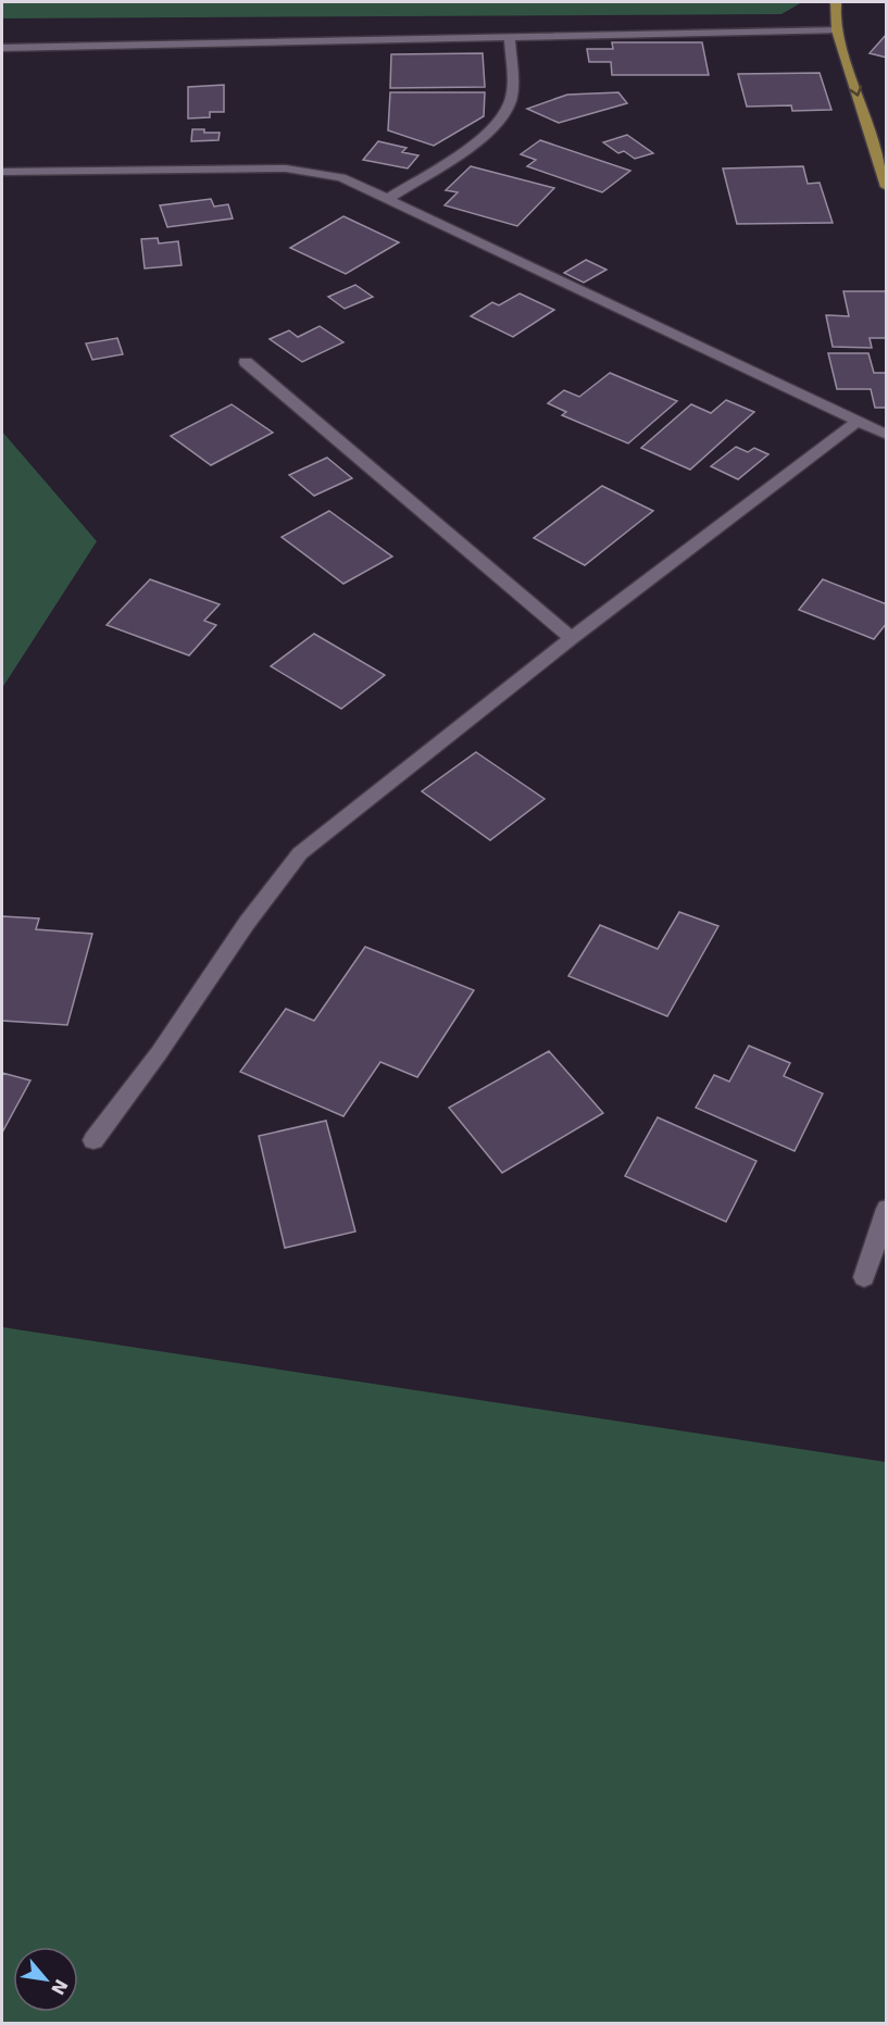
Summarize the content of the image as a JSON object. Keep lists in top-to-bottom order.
{
  "north": "bottom right"
}
